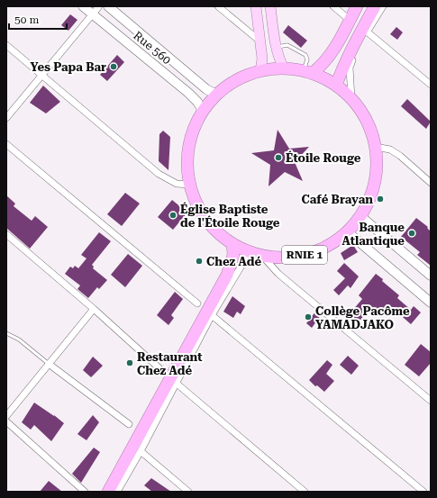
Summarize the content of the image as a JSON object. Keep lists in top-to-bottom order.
{
  "streets": {
    "highway": ["RNIE 1"],
    "main road": ["Rue 560"]
  },
  "crossings": [
    ["Rue 560", "RNIE 1"]
  ],
  "places": [
    "Yes Papa Bar",
    "Étoile Rouge",
    "Café Brayan",
    "Église Baptiste de l'Étoile Rouge",
    "Banque Atlantique",
    "Chez Adé",
    "Collège Pacôme YAMADJAKO",
    "Restaurant Chez Adé"
  ],
  "scale_bar": "50 m"
}
